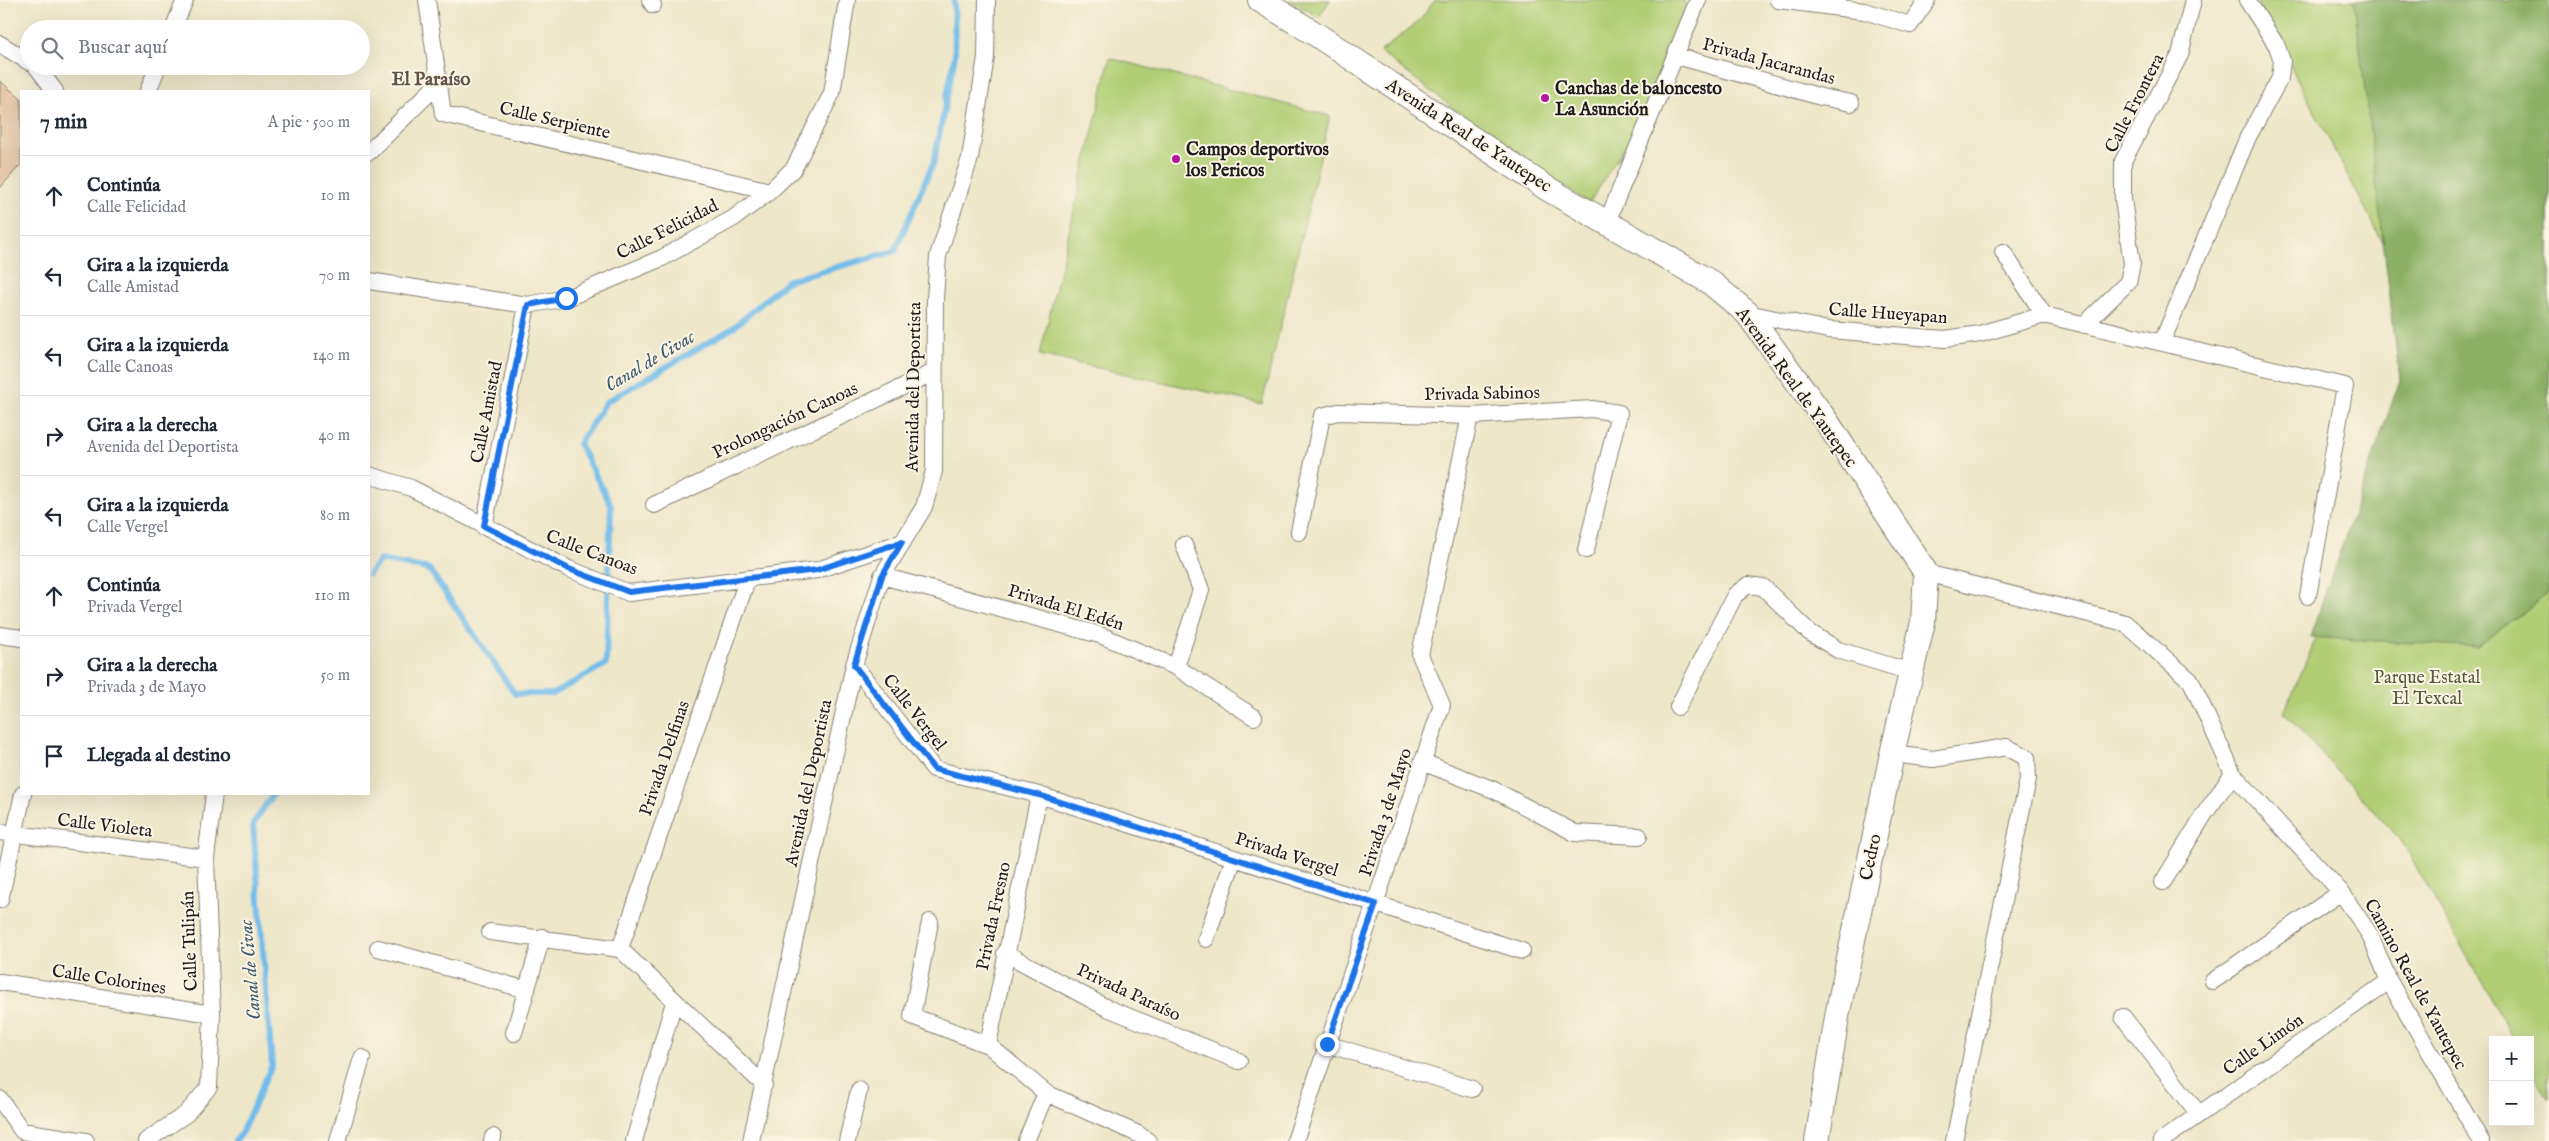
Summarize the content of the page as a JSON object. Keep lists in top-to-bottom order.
{
  "streets": {
    "street": [
      "Privada Jacarandas",
      "Calle Frontera",
      "Calle Serpiente",
      "Avenida Real de Yautepec",
      "Calle Felicidad",
      "Calle Hueyapan",
      "Avenida del Deportista",
      "Privada Sabinos",
      "Calle Amistad",
      "Prolongación Canoas",
      "Calle Canoas",
      "Privada El Edén",
      "Calle Vergel",
      "Privada Delfinas",
      "Privada 3 de Mayo",
      "Calle Violeta",
      "Privada Vergel",
      "Cedro",
      "Privada Fresno",
      "Calle Tulipán",
      "Calle Colorines",
      "Camino Real de Yautepec",
      "Privada Paraíso",
      "Calle Limón"
    ]
  },
  "crossings": [
    ["Calle Serpiente", "Calle Felicidad"],
    ["Avenida Real de Yautepec", "Calle Hueyapan"],
    ["Avenida Real de Yautepec", "Cedro"],
    ["Avenida Real de Yautepec", "Camino Real de Yautepec"],
    ["Calle Felicidad", "Calle Amistad"],
    ["Avenida del Deportista", "Prolongación Canoas"],
    ["Avenida del Deportista", "Calle Canoas"],
    ["Avenida del Deportista", "Privada El Edén"],
    ["Avenida del Deportista", "Calle Vergel"],
    ["Privada Sabinos", "Privada 3 de Mayo"],
    ["Calle Amistad", "Calle Canoas"],
    ["Calle Canoas", "Privada Delfinas"],
    ["Calle Vergel", "Privada Vergel"],
    ["Calle Vergel", "Privada Fresno"],
    ["Privada 3 de Mayo", "Privada Vergel"],
    ["Calle Violeta", "Calle Tulipán"],
    ["Privada Vergel", "Privada Fresno"],
    ["Cedro", "Camino Real de Yautepec"],
    ["Privada Fresno", "Privada Paraíso"],
    ["Calle Tulipán", "Calle Colorines"],
    ["Camino Real de Yautepec", "Calle Limón"]
  ],
  "districts": ["El Paraíso"],
  "water": ["Canal de Civac"],
  "parks": ["Parque Estatal El Texcal"],
  "places": ["Canchas de baloncesto La Asunción", "Campos deportivos los Pericos"],
  "page": {
    "search": "Buscar aquí",
    "heading": ["7 min", "A pie · 500 m"],
    "list": [
      ["Continúa", "Calle Felicidad", "10 m"],
      ["Gira a la izquierda", "Calle Amistad", "70 m"],
      ["Gira a la izquierda", "Calle Canoas", "140 m"],
      ["Gira a la derecha", "Avenida del Deportista", "40 m"],
      ["Gira a la izquierda", "Calle Vergel", "80 m"],
      ["Continúa", "Privada Vergel", "110 m"],
      ["Gira a la derecha", "Privada 3 de Mayo", "50 m"],
      "Llegada al destino"
    ],
    "map_buttons": ["+", "−"]
  }
}
